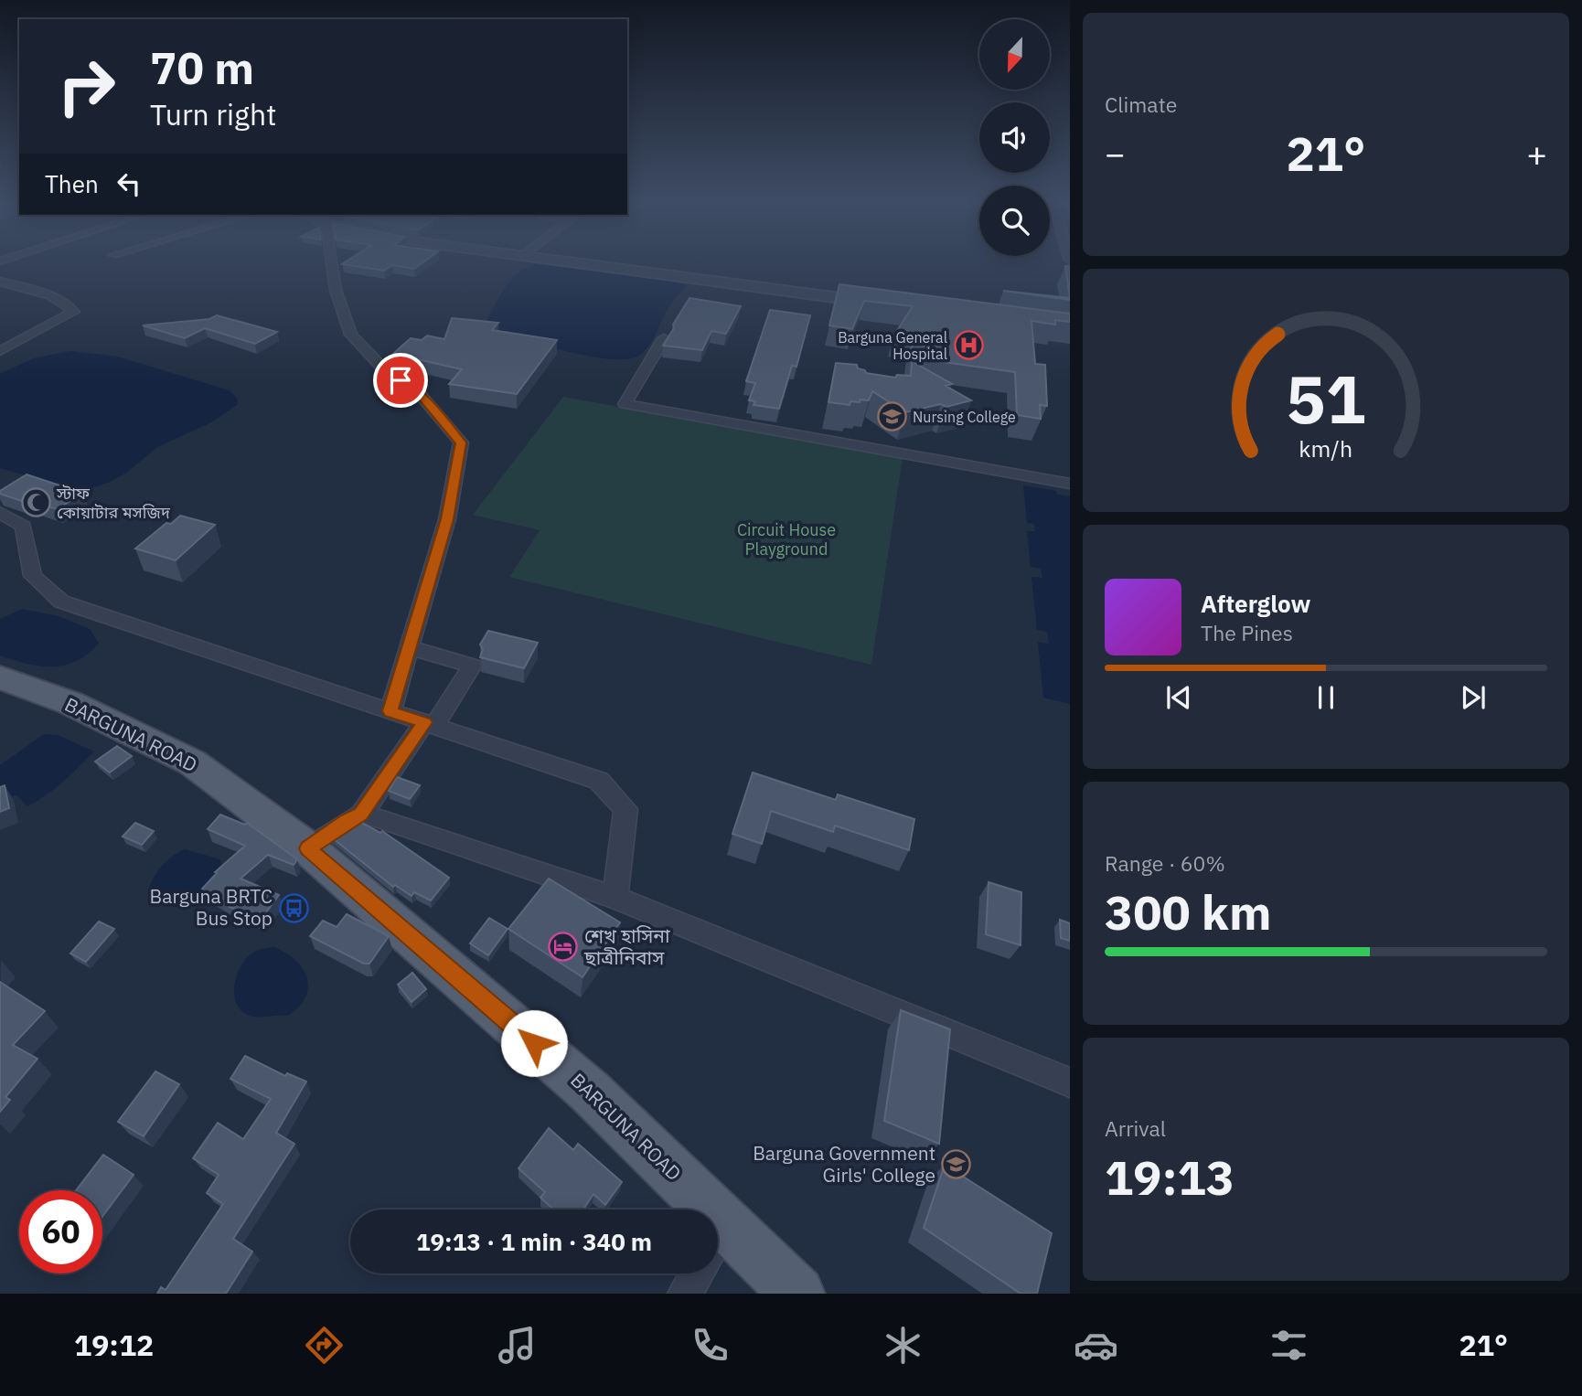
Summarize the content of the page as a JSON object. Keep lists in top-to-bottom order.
{
  "streets": {
    "main road": ["BARGUNA ROAD"]
  },
  "parks": ["Circuit House Playground"],
  "places": {
    "hospital": ["Barguna General Hospital"],
    "school or university": ["Nursing College", "Barguna Government Girls' College"],
    "mosque": ["স্টাফ কোয়াটার মসজিদ"],
    "bus stop": ["Barguna BRTC Bus Stop"],
    "hotel": ["শেখ হাসিনা ছাত্রীনিবাস"]
  },
  "north": "bottom",
  "page": {
    "tile": [
      "Climate",
      ["Range · 60%", "300 km"],
      ["Arrival", "19:13"]
    ],
    "turn": ["70 m", "Turn right"],
    "heat": ["−", "21°", "+"],
    "then": "Then",
    "song": ["Afterglow", "The Pines"],
    "limit": "60",
    "trip": "19:13 · 1 min · 340 m",
    "tabs": ["19:12", "21°"],
    "gauge": ["51", "km/h"]
  }
}
